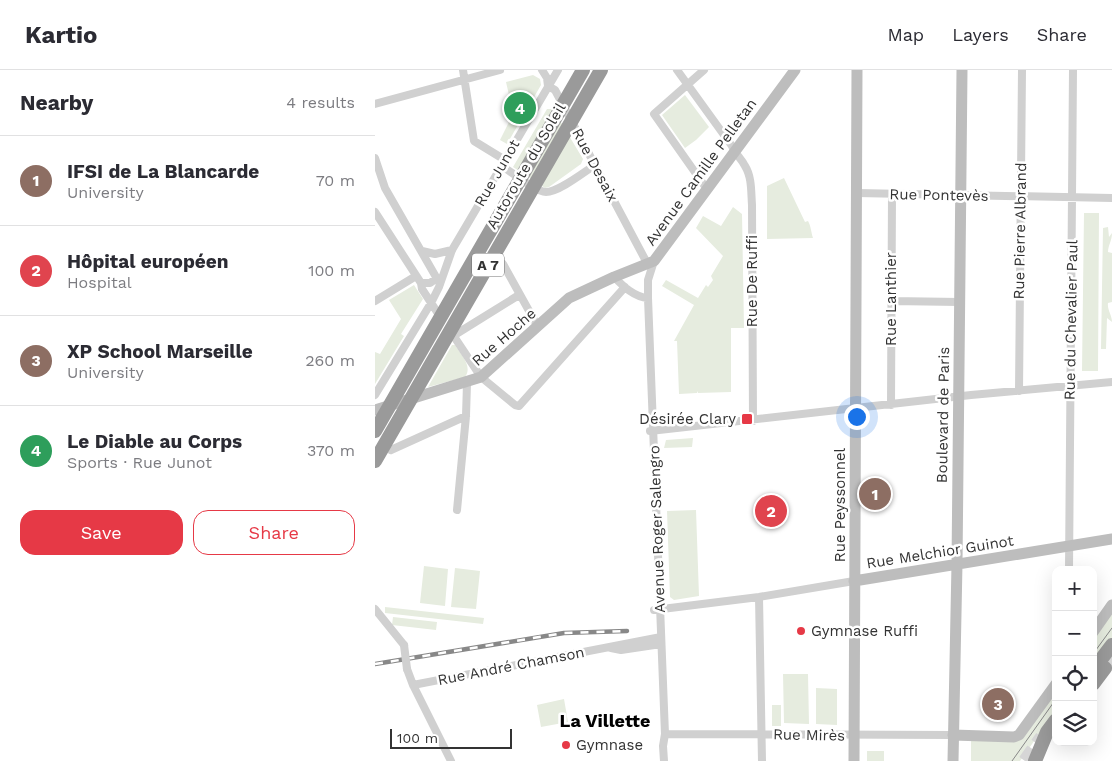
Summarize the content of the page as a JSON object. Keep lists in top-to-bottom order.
{
  "streets": {
    "highway": ["Autoroute du Soleil", "A 7"],
    "street": [
      "Rue Desaix",
      "Avenue Camille Pelletan",
      "Rue Junot",
      "Rue Pontevès",
      "Rue Pierre Albrand",
      "Rue De Ruffi",
      "Rue Lanthier",
      "Rue du Chevalier Paul",
      "Rue Hoche",
      "Boulevard de Paris",
      "Rue Peyssonnel",
      "Avenue Roger Salengro",
      "Rue Melchior Guinot",
      "Rue André Chamson",
      "Rue Mirès"
    ]
  },
  "crossings": [
    ["Rue Desaix", "Avenue Camille Pelletan"],
    ["Rue Desaix", "Rue Junot"],
    ["Rue Desaix", "Rue Hoche"],
    ["Avenue Camille Pelletan", "Rue De Ruffi"],
    ["Avenue Camille Pelletan", "Rue Hoche"],
    ["Avenue Camille Pelletan", "Avenue Roger Salengro"],
    ["Rue Pontevès", "Rue Pierre Albrand"],
    ["Rue Pontevès", "Rue Lanthier"],
    ["Rue Pontevès", "Rue du Chevalier Paul"],
    ["Rue Pontevès", "Boulevard de Paris"],
    ["Rue Pontevès", "Rue Peyssonnel"],
    ["Rue du Chevalier Paul", "Rue Melchior Guinot"],
    ["Boulevard de Paris", "Rue Melchior Guinot"],
    ["Boulevard de Paris", "Rue Mirès"],
    ["Rue Peyssonnel", "Rue Melchior Guinot"],
    ["Rue Peyssonnel", "Rue Mirès"],
    ["Avenue Roger Salengro", "Rue Melchior Guinot"],
    ["Avenue Roger Salengro", "Rue André Chamson"],
    ["Avenue Roger Salengro", "Rue Mirès"]
  ],
  "districts": ["La Villette"],
  "places": {
    "transit": ["Désirée Clary"],
    "other": ["Gymnase Ruffi", "Gymnase"]
  },
  "scale_bar": "100 m",
  "page": {
    "header": "Kartio",
    "nav": ["Map", "Layers", "Share"],
    "heading": ["Nearby", "4 results"],
    "pins": [
      "4",
      "1",
      "2",
      "3"
    ],
    "list": [
      {
        "mark": "1",
        "name": "IFSI de La Blancarde",
        "note": "University",
        "value": "70 m"
      },
      {
        "mark": "2",
        "name": "Hôpital européen",
        "note": "Hospital",
        "value": "100 m"
      },
      {
        "mark": "3",
        "name": "XP School Marseille",
        "note": "University",
        "value": "260 m"
      },
      {
        "mark": "4",
        "name": "Le Diable au Corps",
        "note": "Sports · Rue Junot",
        "value": "370 m"
      }
    ],
    "buttons": ["Save", "Share"],
    "map_buttons": ["+", "−"],
    "scale": "100 m"
  }
}
